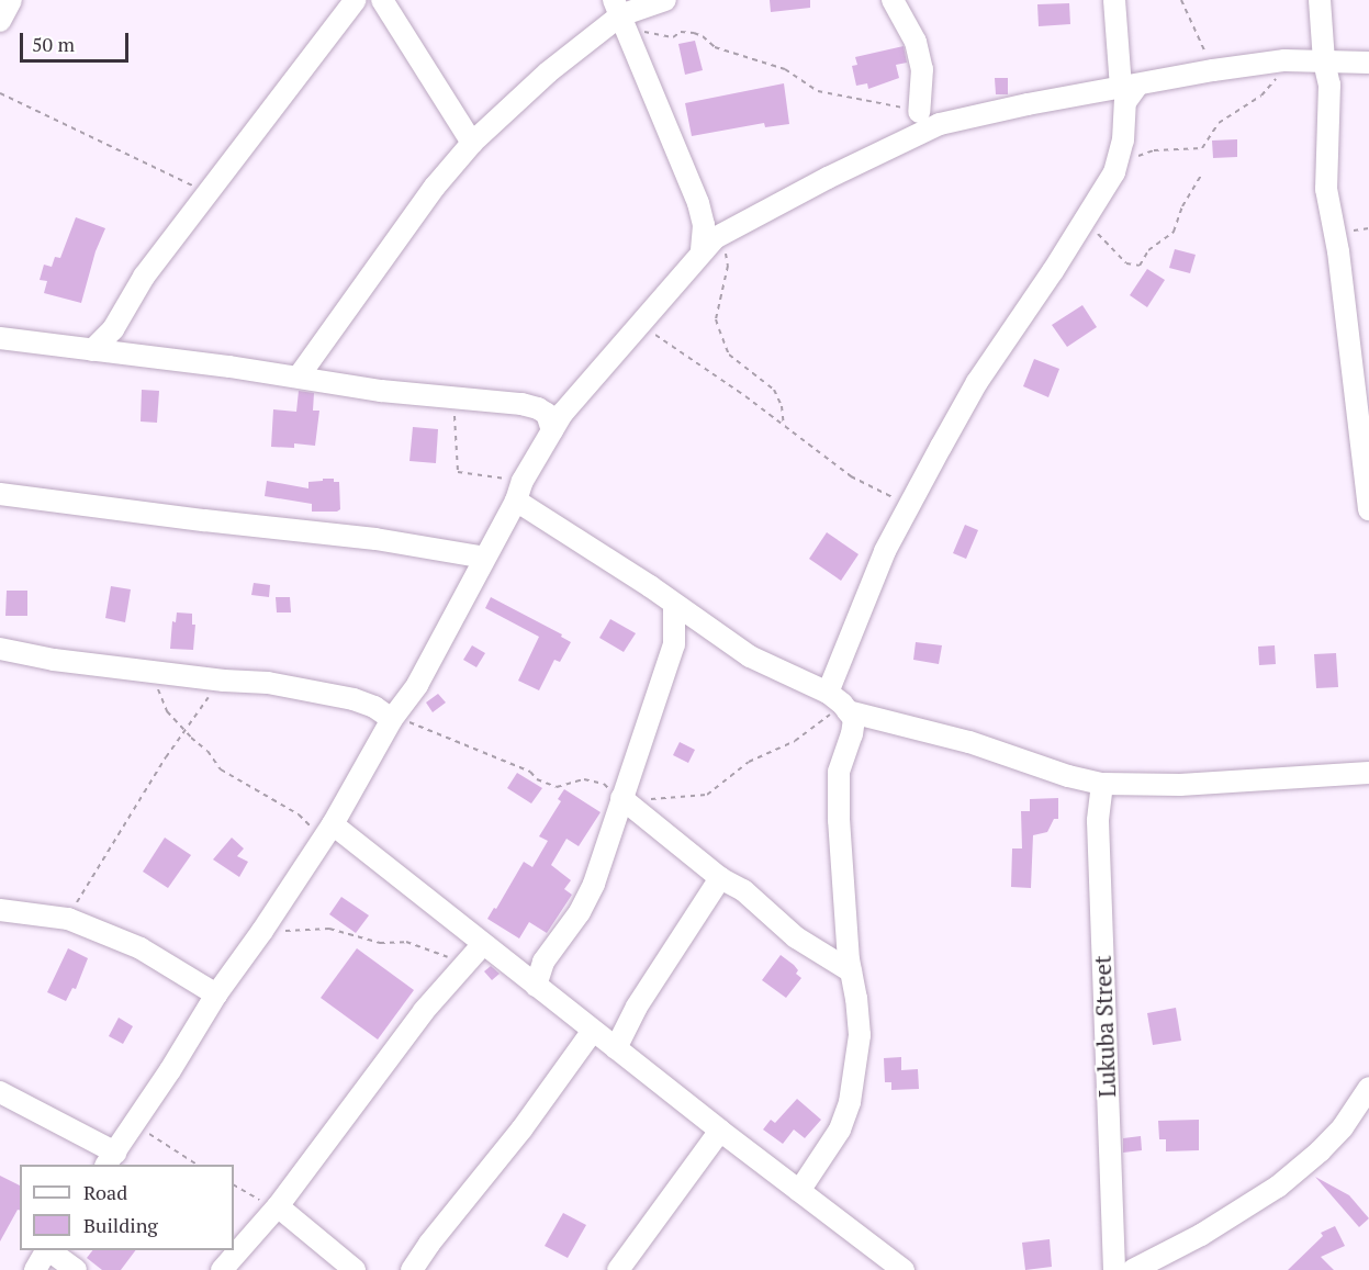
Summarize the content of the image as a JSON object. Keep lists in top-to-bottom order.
{
  "streets": {
    "street": ["Lukuba Street"]
  },
  "legend": ["Road", "Building"],
  "scale_bar": "50 m"
}
